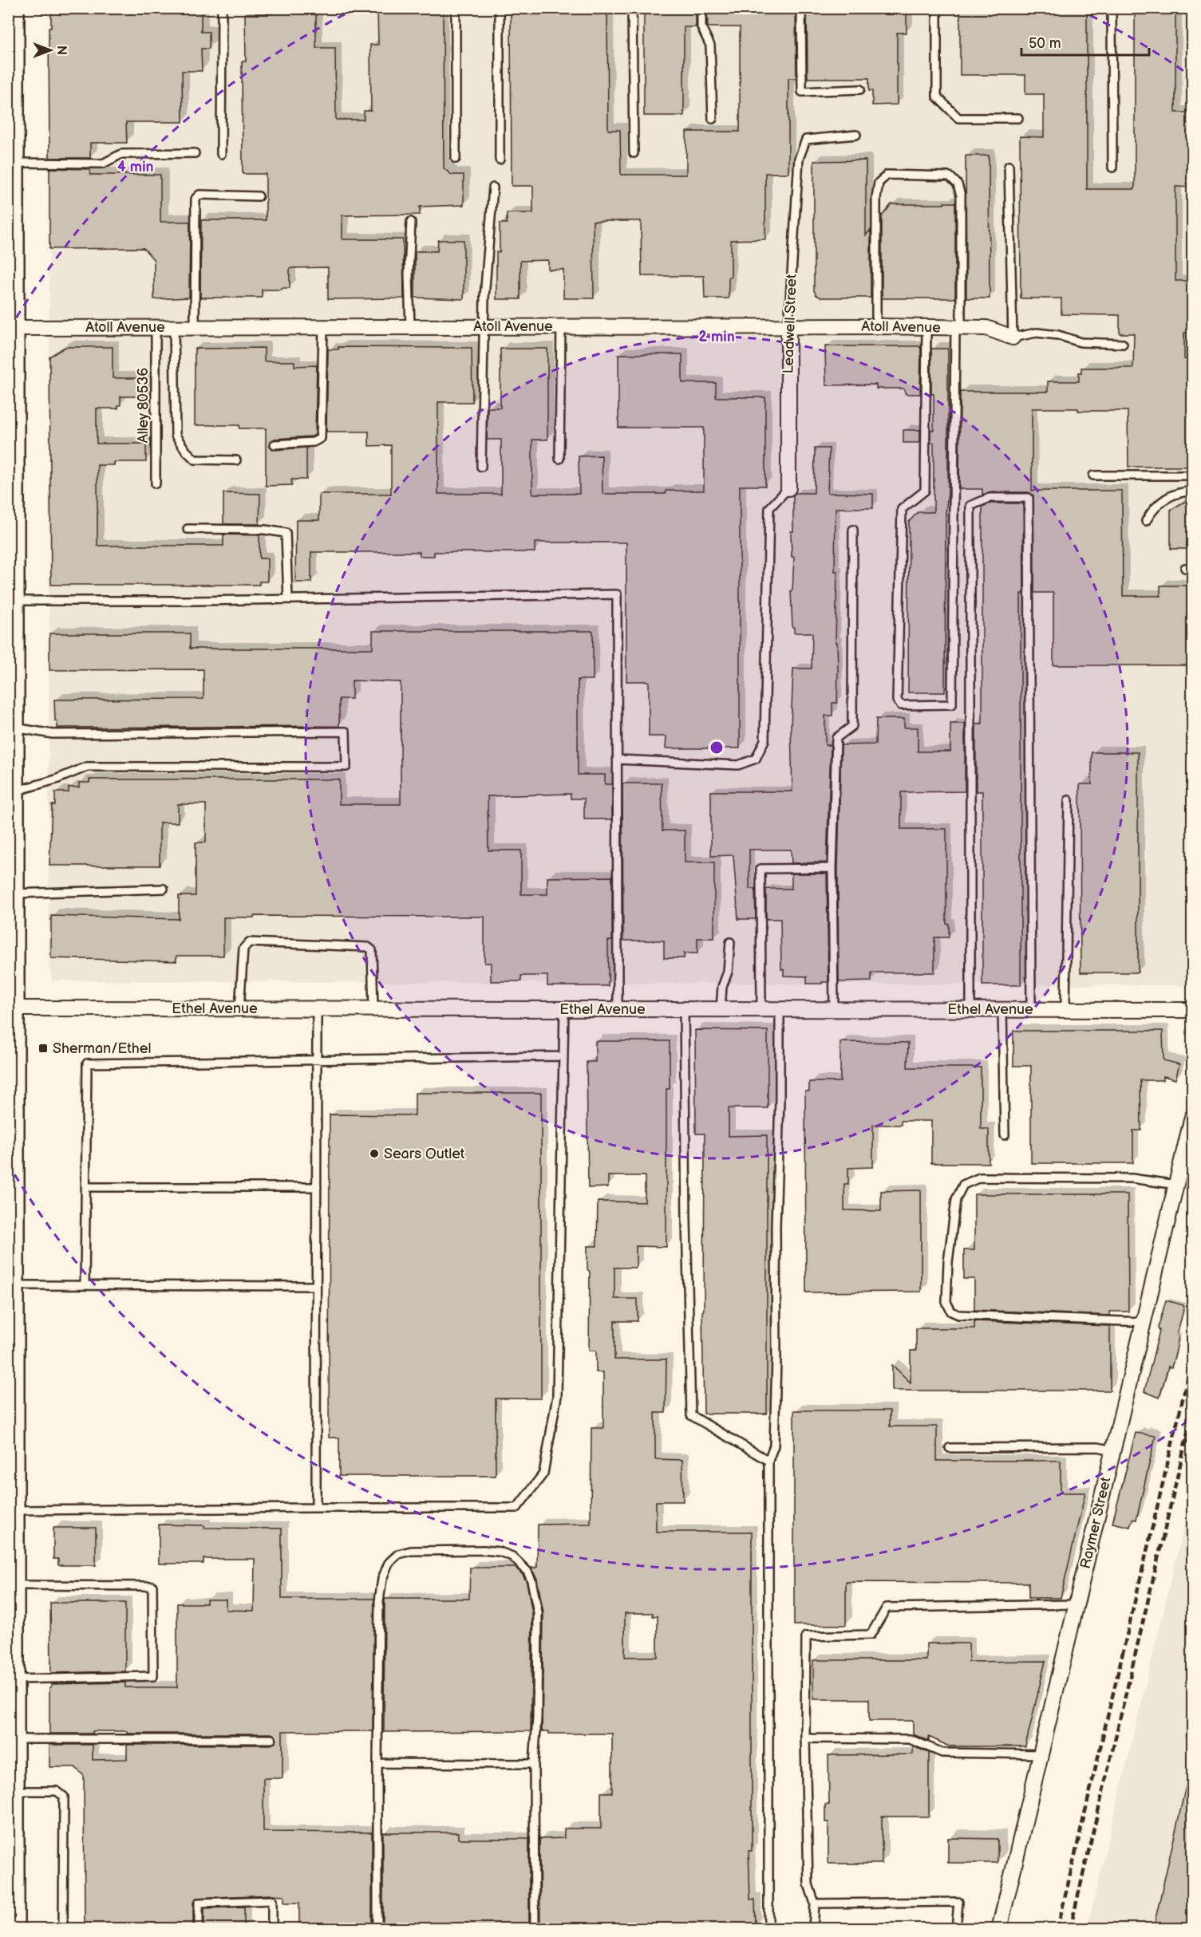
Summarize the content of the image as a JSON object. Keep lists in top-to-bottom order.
{
  "streets": {
    "street": [
      "Leadwell Street",
      "Atoll Avenue",
      "Ethel Avenue",
      "Raymer Street"
    ],
    "lane": ["Alley 80536"]
  },
  "crossings": [
    ["Leadwell Street", "Atoll Avenue"],
    ["Atoll Avenue", "Alley 80536"]
  ],
  "places": {
    "transit": ["Sherman/Ethel"],
    "other": ["Sears Outlet"]
  },
  "scale_bar": "50 m",
  "north": "right",
  "rings": ["4 min", "2 min"]
}
